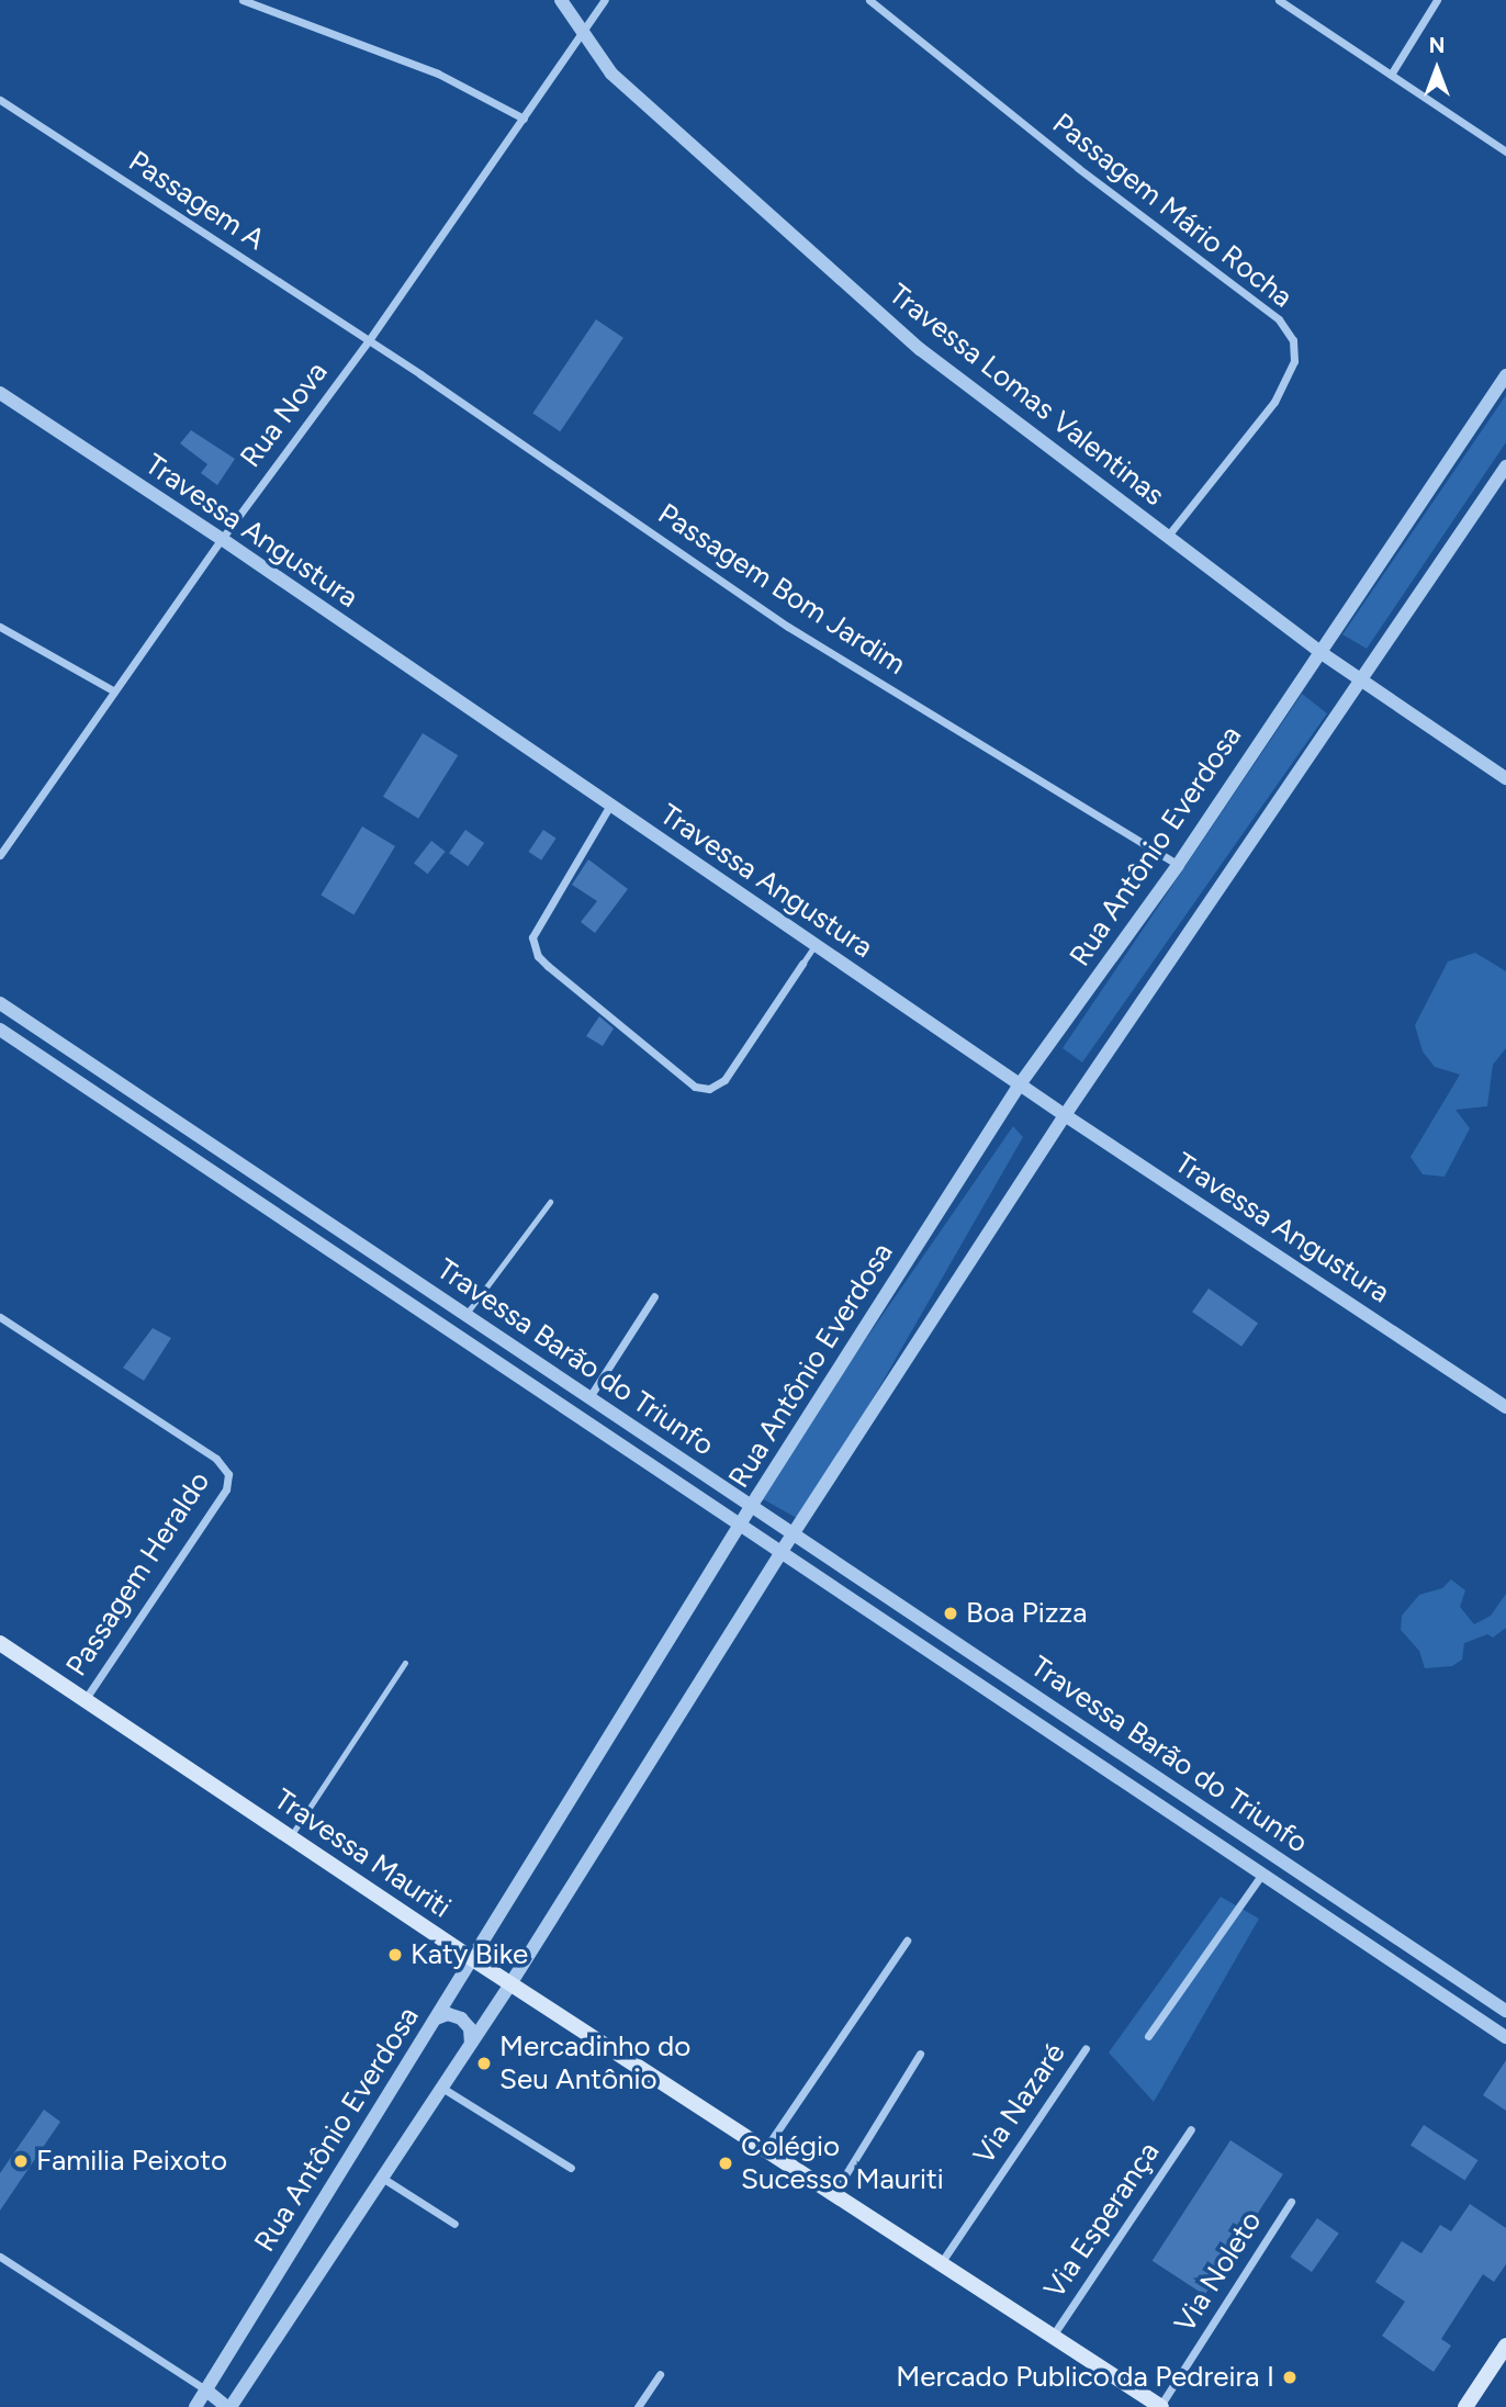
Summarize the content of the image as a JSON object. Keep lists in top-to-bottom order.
{
  "streets": {
    "main road": ["Travessa Mauriti"],
    "street": [
      "Passagem A",
      "Passagem Mário Rocha",
      "Travessa Lomas Valentinas",
      "Rua Nova",
      "Travessa Angustura",
      "Passagem Bom Jardim",
      "Rua Antônio Everdosa",
      "Travessa Barão do Triunfo",
      "Passagem Heraldo",
      "Via Nazaré",
      "Via Esperança",
      "Via Noleto"
    ]
  },
  "crossings": [
    ["Passagem A", "Rua Nova"],
    ["Passagem A", "Passagem Bom Jardim"],
    ["Passagem Mário Rocha", "Travessa Lomas Valentinas"],
    ["Travessa Lomas Valentinas", "Rua Nova"],
    ["Travessa Lomas Valentinas", "Rua Antônio Everdosa"],
    ["Rua Nova", "Travessa Angustura"],
    ["Rua Nova", "Passagem Bom Jardim"],
    ["Travessa Angustura", "Rua Antônio Everdosa"],
    ["Passagem Bom Jardim", "Rua Antônio Everdosa"],
    ["Rua Antônio Everdosa", "Travessa Barão do Triunfo"],
    ["Rua Antônio Everdosa", "Travessa Mauriti"],
    ["Passagem Heraldo", "Travessa Mauriti"],
    ["Travessa Mauriti", "Via Nazaré"],
    ["Travessa Mauriti", "Via Esperança"],
    ["Travessa Mauriti", "Via Noleto"]
  ],
  "places": [
    "Boa Pizza",
    "Katy Bike",
    "Mercadinho do Seu Antônio",
    "Familia Peixoto",
    "Colégio Sucesso Mauriti",
    "Mercado Publico da Pedreira I"
  ],
  "north": "top"
}
